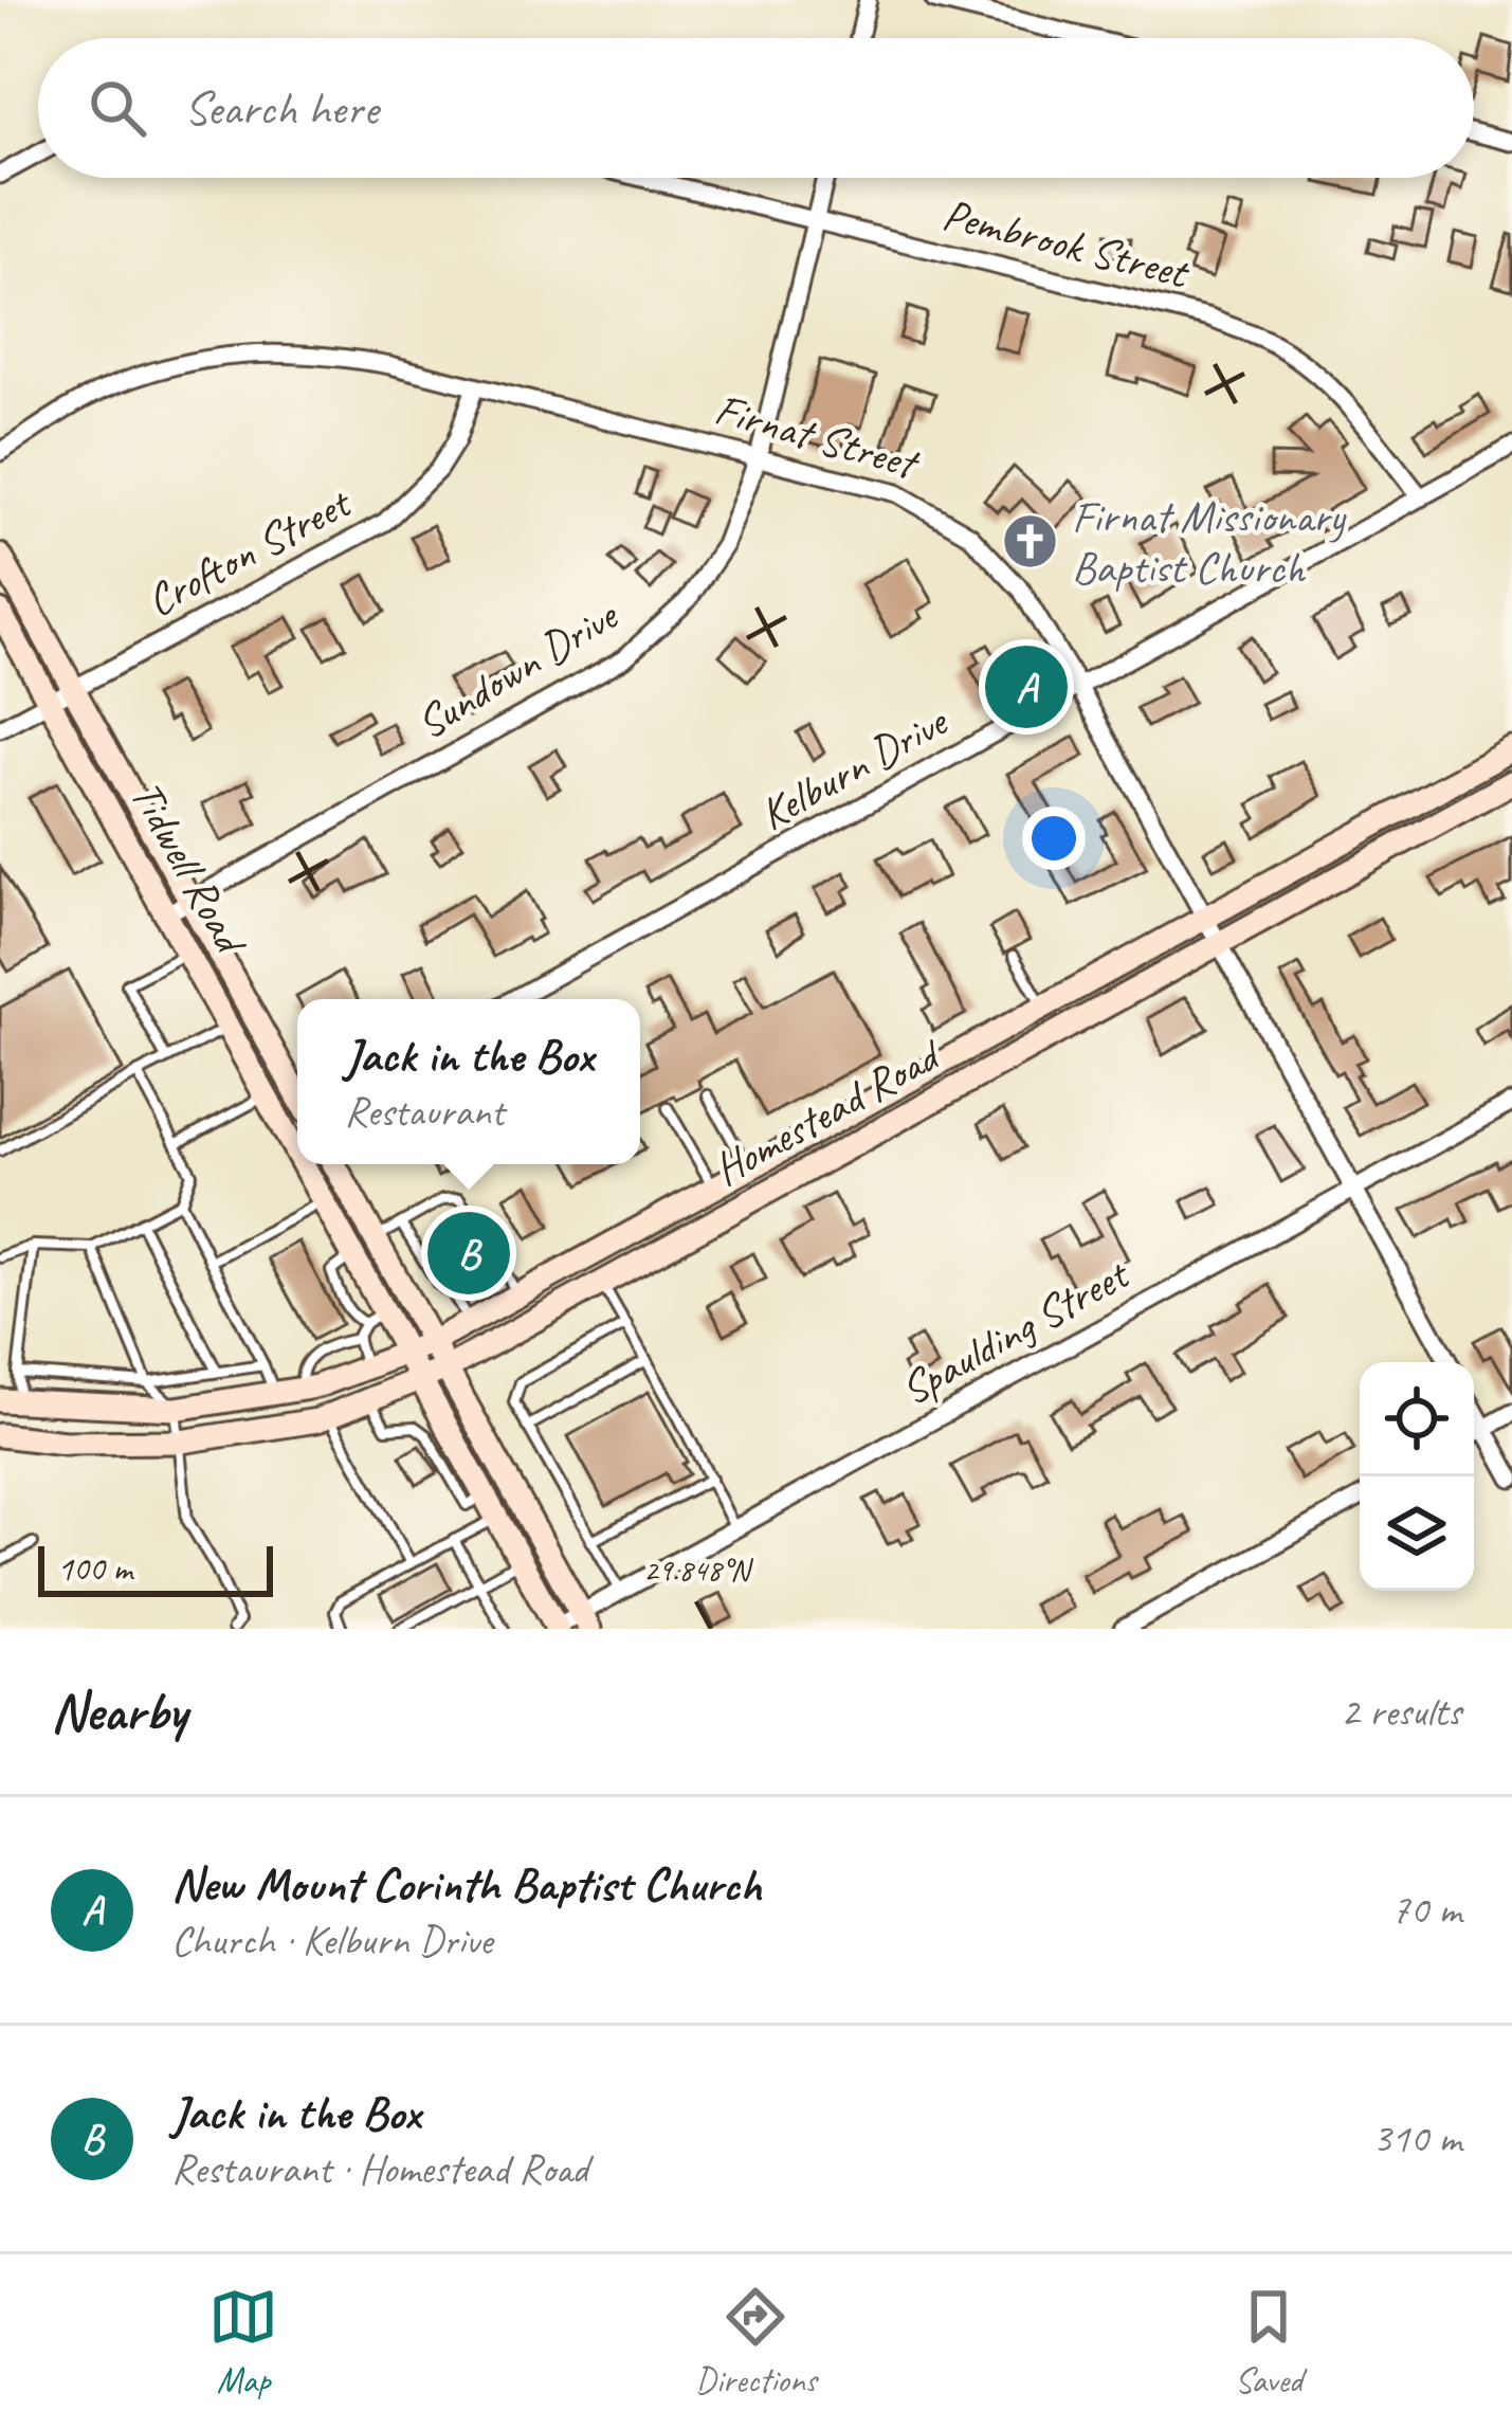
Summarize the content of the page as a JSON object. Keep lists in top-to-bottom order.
{
  "streets": {
    "main road": ["Tidwell Road", "Homestead Road"],
    "street": [
      "Pembrook Street",
      "Firnat Street",
      "Crofton Street",
      "Sundown Drive",
      "Kelburn Drive",
      "Spaulding Street"
    ]
  },
  "crossings": [
    ["Pembrook Street", "Sundown Drive"],
    ["Pembrook Street", "Kelburn Drive"],
    ["Firnat Street", "Crofton Street"],
    ["Firnat Street", "Sundown Drive"],
    ["Firnat Street", "Kelburn Drive"],
    ["Firnat Street", "Homestead Road"],
    ["Firnat Street", "Spaulding Street"],
    ["Crofton Street", "Tidwell Road"],
    ["Sundown Drive", "Tidwell Road"],
    ["Tidwell Road", "Homestead Road"],
    ["Tidwell Road", "Spaulding Street"]
  ],
  "places": {
    "church": ["Firnat Missionary Baptist Church"]
  },
  "scale_bar": "100 m",
  "page": {
    "search": "Search here",
    "pins": ["A", "B"],
    "popup": ["Jack in the Box", "Restaurant"],
    "scale": "100 m",
    "heading": ["Nearby", "2 results"],
    "list": [
      {
        "mark": "A",
        "name": "New Mount Corinth Baptist Church",
        "note": "Church · Kelburn Drive",
        "value": "70 m"
      },
      {
        "mark": "B",
        "name": "Jack in the Box",
        "note": "Restaurant · Homestead Road",
        "value": "310 m"
      }
    ],
    "nav": ["Map", "Directions", "Saved"]
  },
  "coordinates": ["29.848°N"]
}
